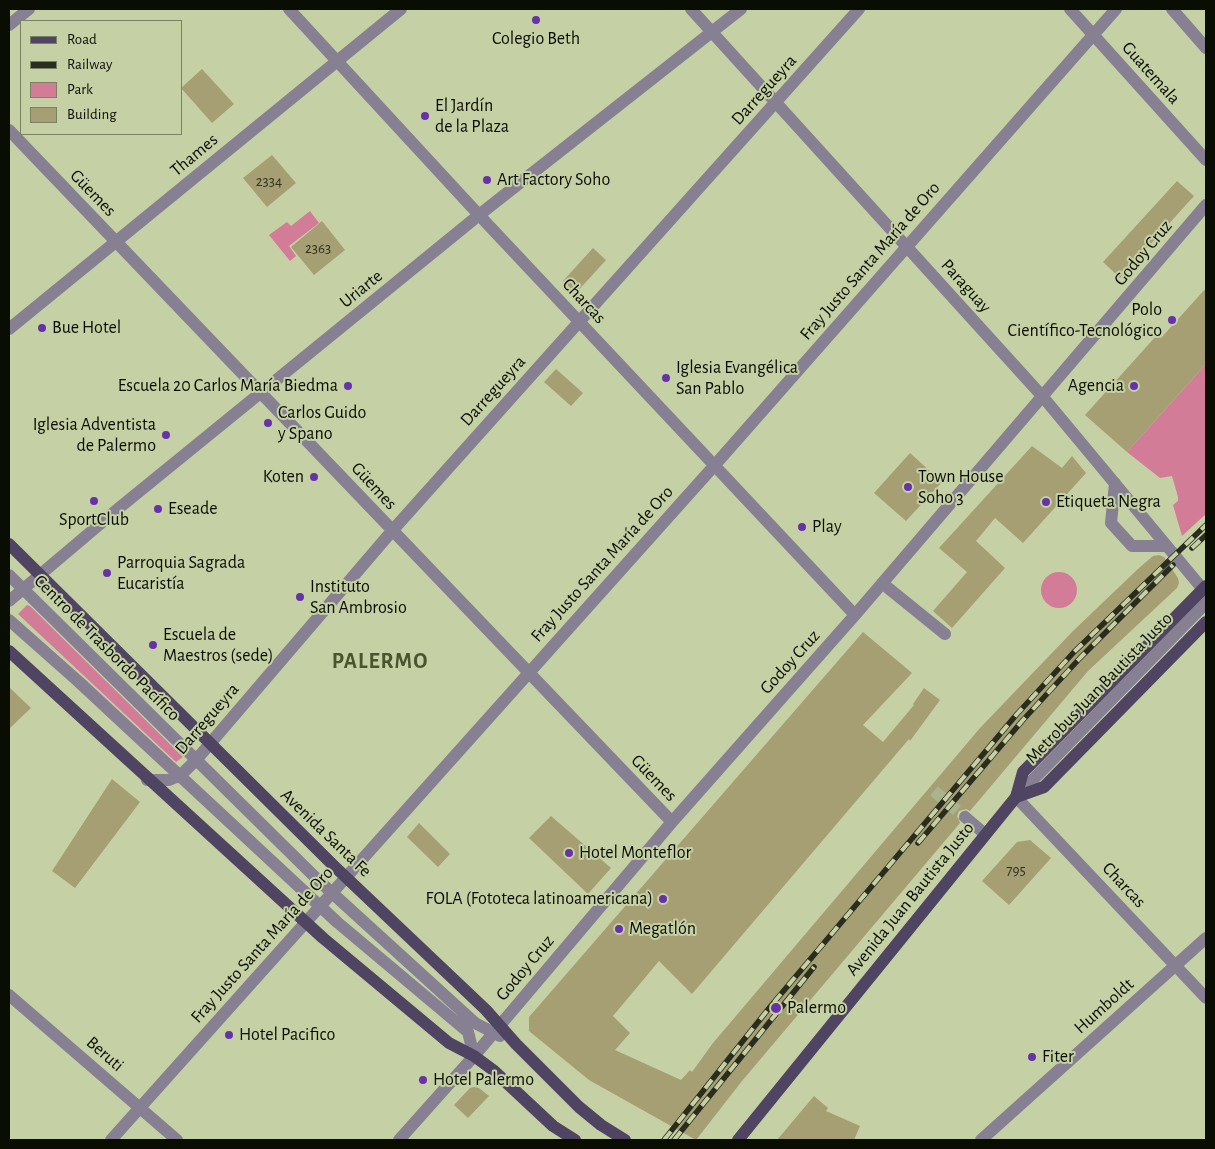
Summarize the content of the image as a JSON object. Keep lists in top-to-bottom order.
{
  "streets": {
    "main road": ["Avenida Santa Fe", "Avenida Juan Bautista Justo"],
    "street": [
      "Guatemala",
      "Darregueyra",
      "Thames",
      "Güemes",
      "Godoy Cruz",
      "Fray Justo Santa María de Oro",
      "Paraguay",
      "Uriarte",
      "Charcas",
      "Centro de Trasbordo Pacífico",
      "Metrobus Juan Bautista Justo",
      "Humboldt",
      "Beruti"
    ]
  },
  "crossings": [
    ["Guatemala", "Fray Justo Santa María de Oro"],
    ["Darregueyra", "Güemes"],
    ["Darregueyra", "Paraguay"],
    ["Darregueyra", "Charcas"],
    ["Darregueyra", "Centro de Trasbordo Pacífico"],
    ["Darregueyra", "Avenida Santa Fe"],
    ["Thames", "Güemes"],
    ["Thames", "Charcas"],
    ["Güemes", "Godoy Cruz"],
    ["Güemes", "Fray Justo Santa María de Oro"],
    ["Güemes", "Uriarte"],
    ["Godoy Cruz", "Paraguay"],
    ["Godoy Cruz", "Charcas"],
    ["Godoy Cruz", "Centro de Trasbordo Pacífico"],
    ["Godoy Cruz", "Avenida Santa Fe"],
    ["Fray Justo Santa María de Oro", "Paraguay"],
    ["Fray Justo Santa María de Oro", "Charcas"],
    ["Fray Justo Santa María de Oro", "Centro de Trasbordo Pacífico"],
    ["Fray Justo Santa María de Oro", "Avenida Santa Fe"],
    ["Fray Justo Santa María de Oro", "Beruti"],
    ["Paraguay", "Uriarte"],
    ["Paraguay", "Avenida Juan Bautista Justo"],
    ["Uriarte", "Charcas"],
    ["Uriarte", "Centro de Trasbordo Pacífico"],
    ["Uriarte", "Avenida Santa Fe"],
    ["Charcas", "Metrobus Juan Bautista Justo"],
    ["Charcas", "Avenida Juan Bautista Justo"],
    ["Charcas", "Humboldt"],
    ["Centro de Trasbordo Pacífico", "Avenida Santa Fe"],
    ["Metrobus Juan Bautista Justo", "Avenida Juan Bautista Justo"]
  ],
  "districts": ["PALERMO"],
  "places": [
    "Colegio Beth",
    "El Jardín de la Plaza",
    "Art Factory Soho",
    "Polo Científico-Tecnológico",
    "Bue Hotel",
    "Iglesia Evangélica San Pablo",
    "Escuela 20 Carlos María Biedma",
    "Agencia",
    "Carlos Guido y Spano",
    "Iglesia Adventista de Palermo",
    "Koten",
    "Town House Soho 3",
    "SportClub",
    "Etiqueta Negra",
    "Eseade",
    "Play",
    "Parroquia Sagrada Eucaristía",
    "Instituto San Ambrosio",
    "Escuela de Maestros (sede)",
    "Hotel Monteflor",
    "FOLA (Fototeca latinoamericana)",
    "Megatlón",
    "Palermo",
    "Hotel Pacifico",
    "Fiter",
    "Hotel Palermo"
  ],
  "house_numbers": ["2334", "2363", "795"],
  "legend": [
    "Road",
    "Railway",
    "Park",
    "Building"
  ]
}
